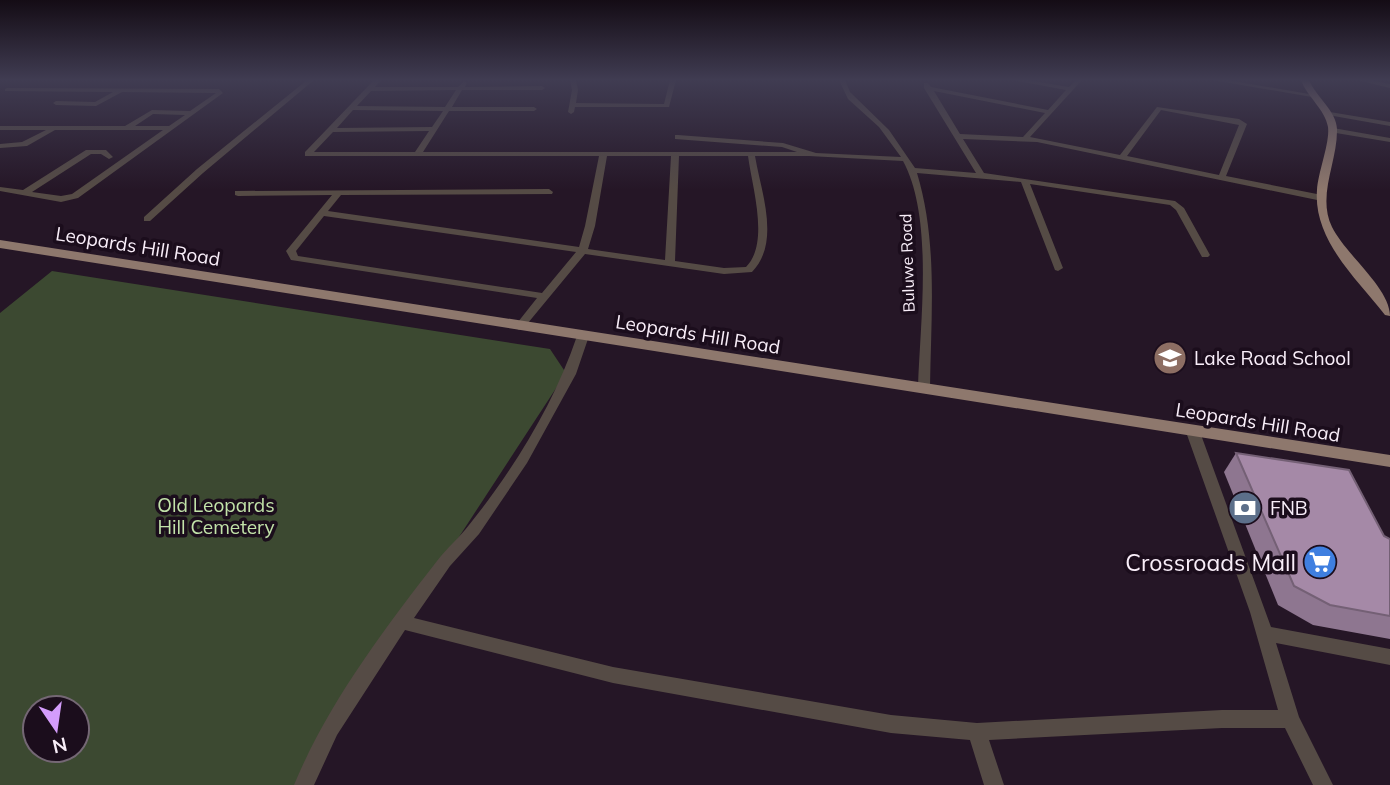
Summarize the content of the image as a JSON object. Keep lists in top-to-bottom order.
{
  "streets": {
    "main road": ["Leopards Hill Road"],
    "street": ["Buluwe Road"]
  },
  "crossings": [
    ["Leopards Hill Road", "Buluwe Road"]
  ],
  "parks": ["Old Leopards Hill Cemetery"],
  "places": {
    "school or university": ["Lake Road School"],
    "bank": ["FNB"],
    "supermarket": ["Crossroads Mall"]
  },
  "north": "bottom"
}
